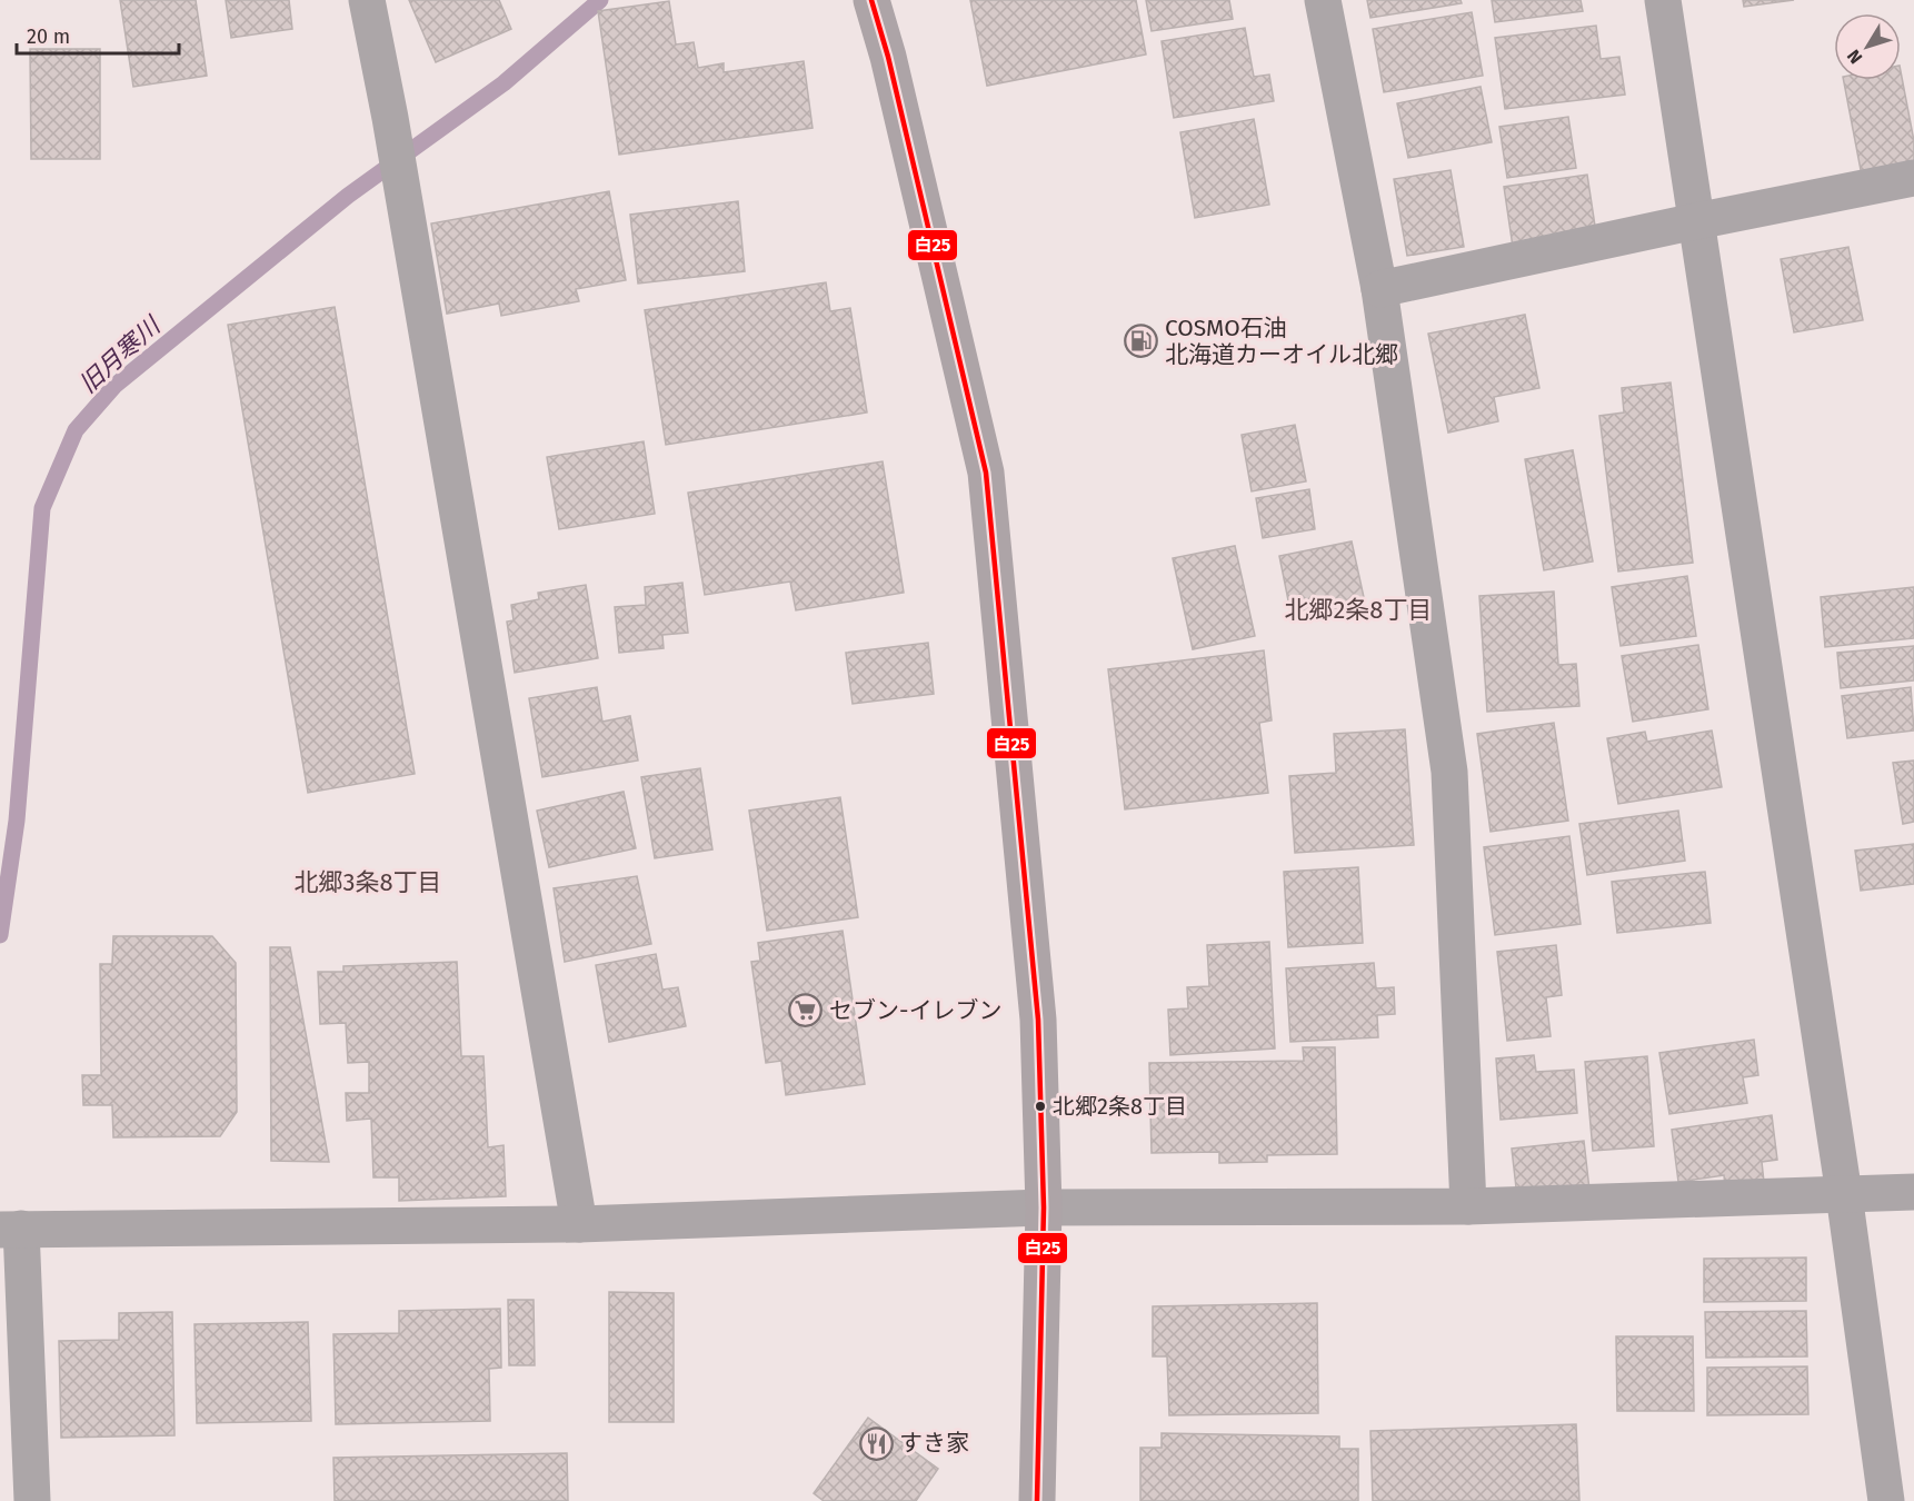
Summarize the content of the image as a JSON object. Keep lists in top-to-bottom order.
{
  "districts": ["北郷2条8丁目", "北郷3条8丁目"],
  "water": ["旧月寒川"],
  "places": {
    "fuel station": ["COSMO石油 北海道カーオイル北郷"],
    "supermarket": ["セブン-イレブン"],
    "other": ["北郷2条8丁目"],
    "restaurant": ["すき家"]
  },
  "lines": ["transit line 白25"],
  "scale_bar": "20 m",
  "north": "bottom left"
}
